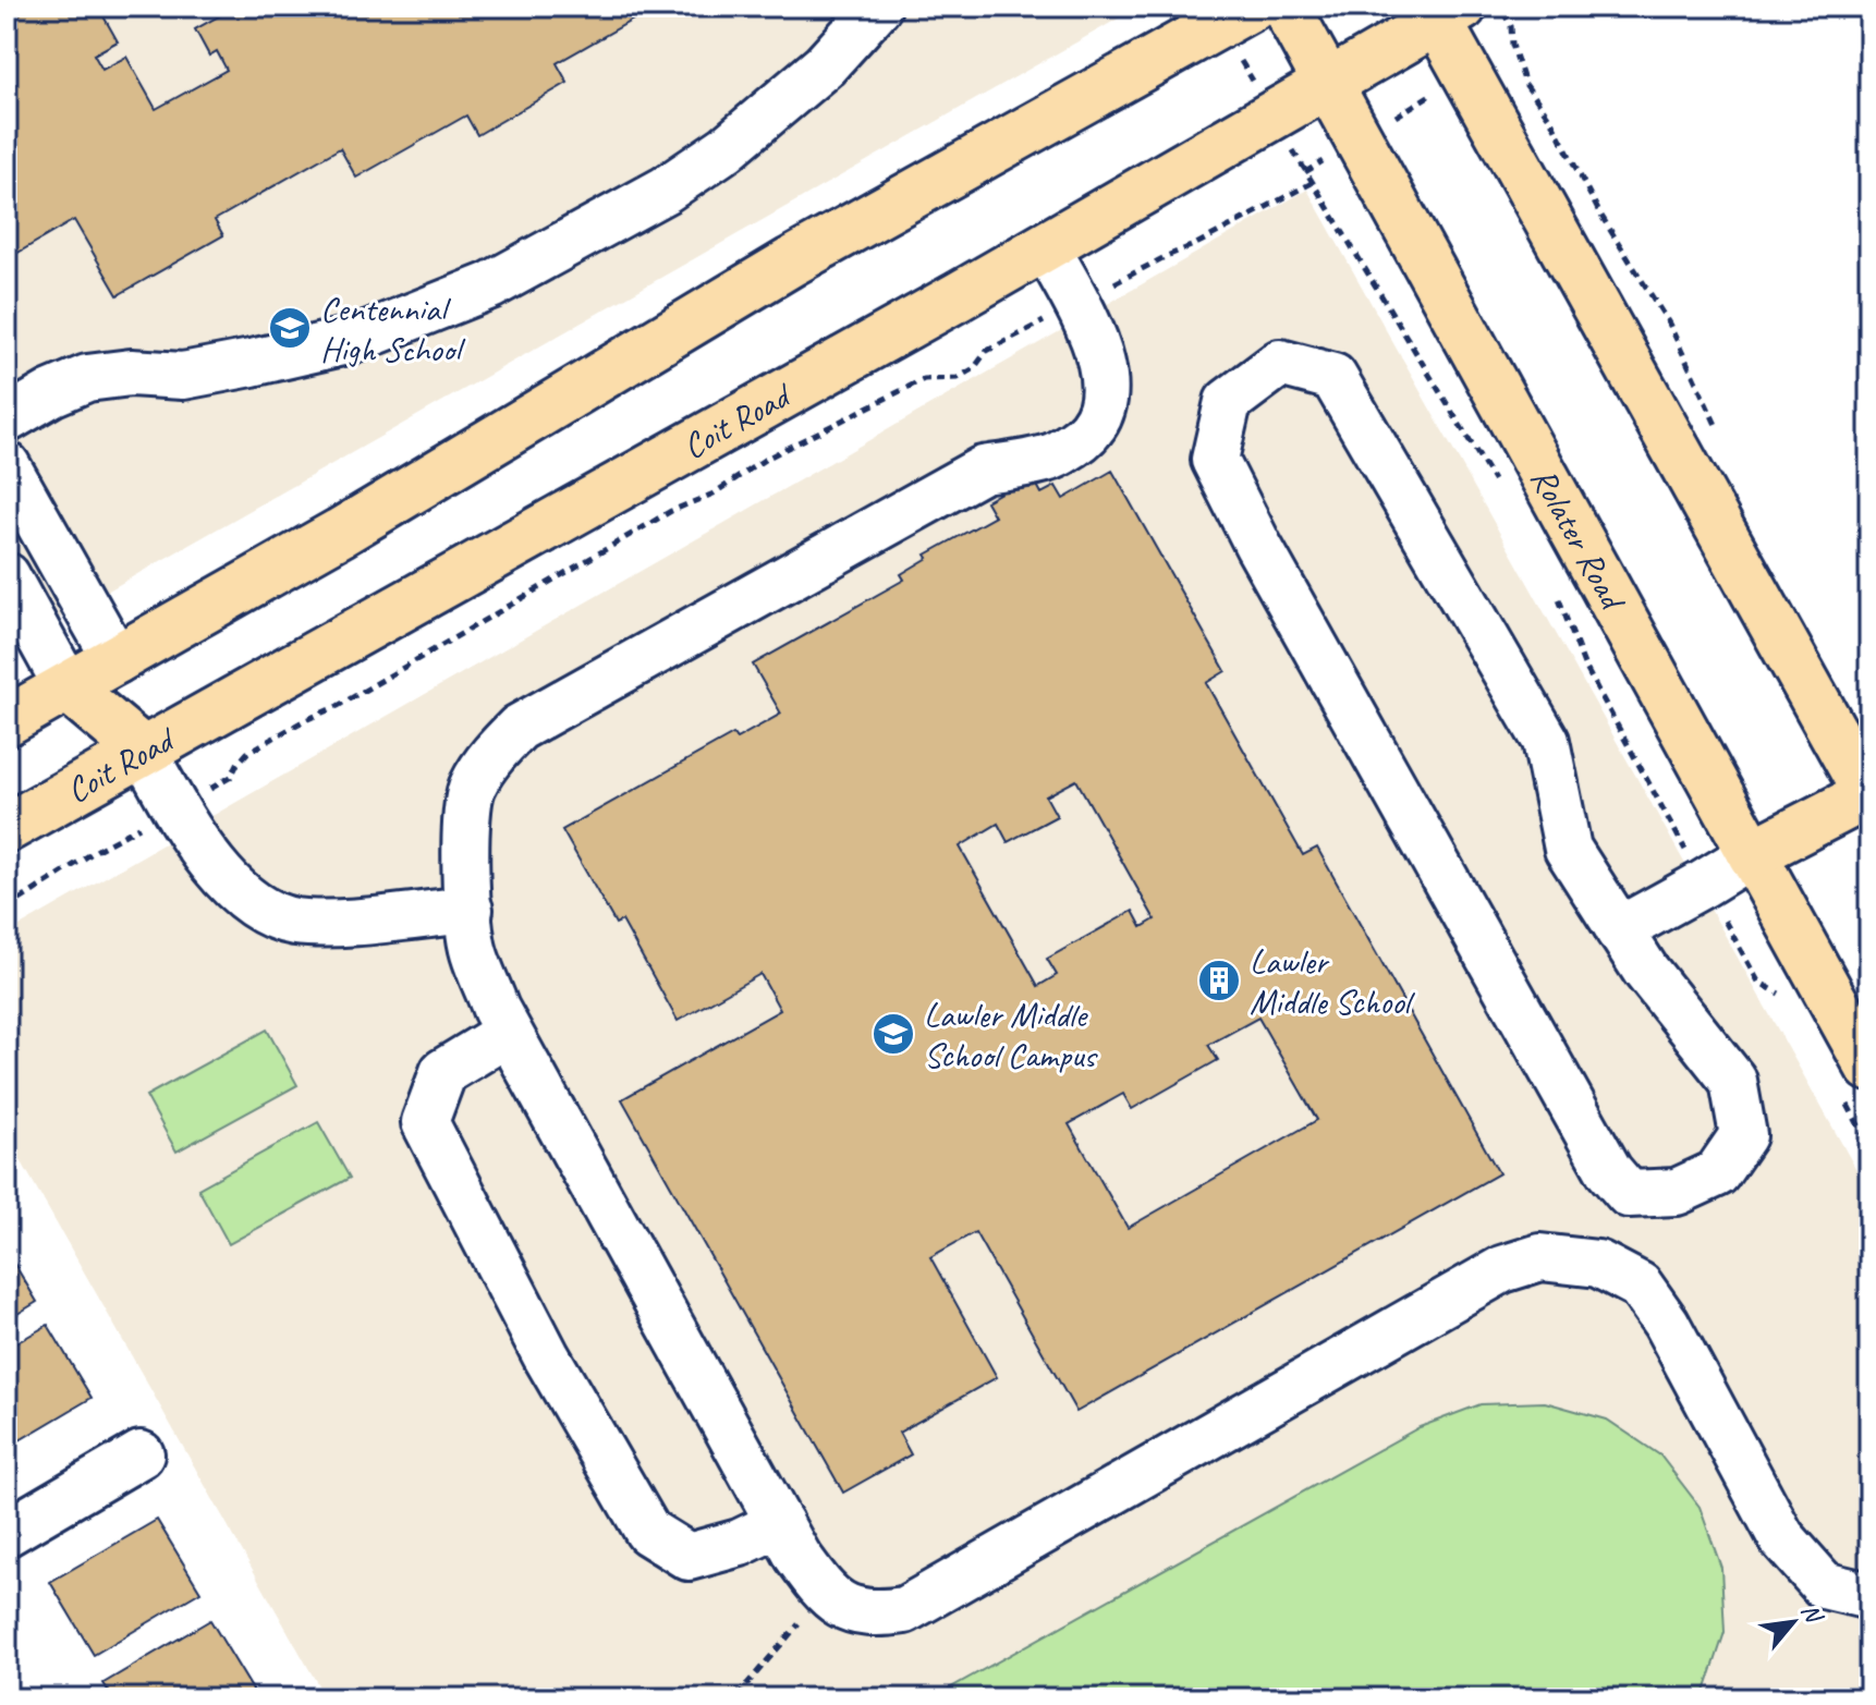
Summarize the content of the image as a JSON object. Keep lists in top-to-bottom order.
{
  "streets": {
    "main road": ["Coit Road", "Rolater Road"]
  },
  "crossings": [
    ["Coit Road", "Rolater Road"]
  ],
  "places": {
    "school or university": ["Centennial High School", "Lawler Middle School Campus"],
    "building": ["Lawler Middle School"]
  },
  "north": "top right"
}
